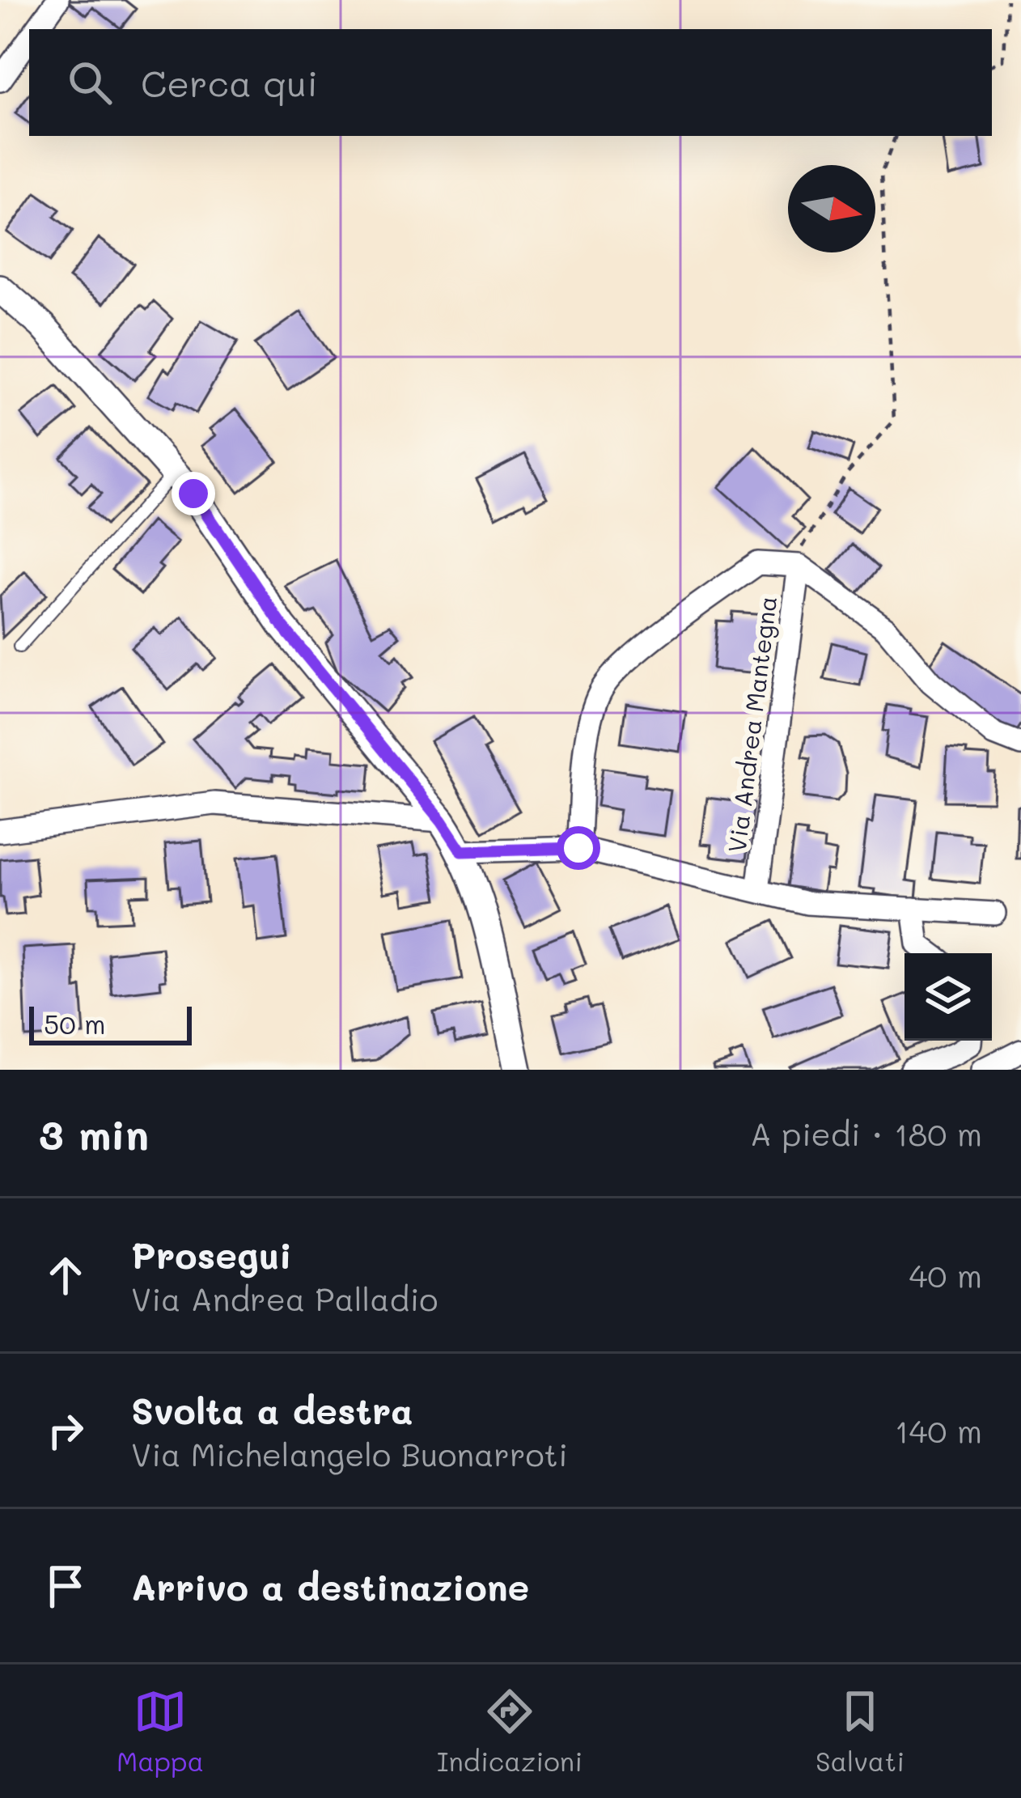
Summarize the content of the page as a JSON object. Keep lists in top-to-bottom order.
{
  "streets": {
    "street": ["Via Andrea Mantegna"]
  },
  "scale_bar": "50 m",
  "north": "right",
  "page": {
    "search": "Cerca qui",
    "scale": "50 m",
    "heading": ["3 min", "A piedi · 180 m"],
    "list": [
      ["Prosegui", "Via Andrea Palladio", "40 m"],
      ["Svolta a destra", "Via Michelangelo Buonarroti", "140 m"],
      "Arrivo a destinazione"
    ],
    "nav": ["Mappa", "Indicazioni", "Salvati"]
  }
}
